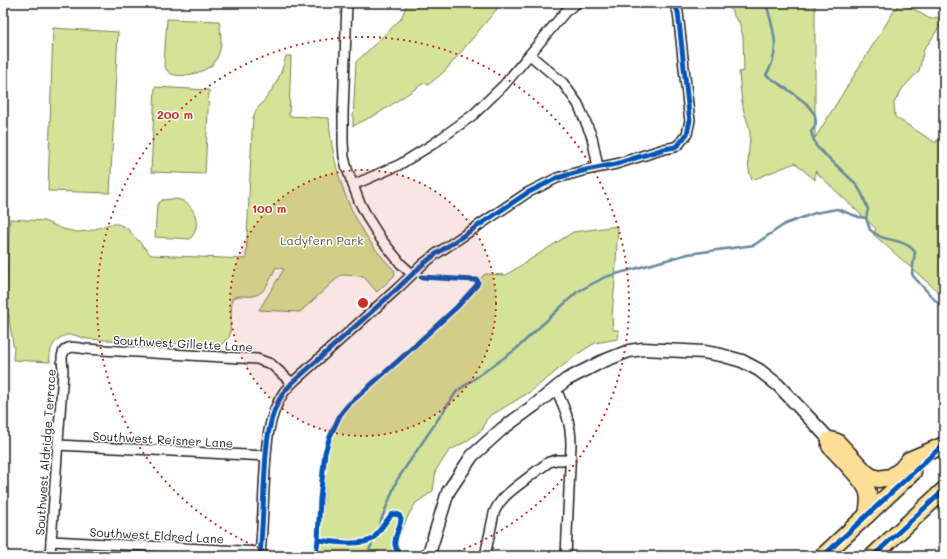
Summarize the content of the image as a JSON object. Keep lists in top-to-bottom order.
{
  "streets": {
    "street": [
      "Southwest Gillette Lane",
      "Southwest Reisner Lane",
      "Southwest Aldridge Terrace",
      "Southwest Eldred Lane"
    ]
  },
  "crossings": [
    ["Southwest Gillette Lane", "Southwest Aldridge Terrace"],
    ["Southwest Reisner Lane", "Southwest Aldridge Terrace"],
    ["Southwest Aldridge Terrace", "Southwest Eldred Lane"]
  ],
  "parks": ["Ladyfern Park"],
  "rings": ["200 m", "100 m"]
}
